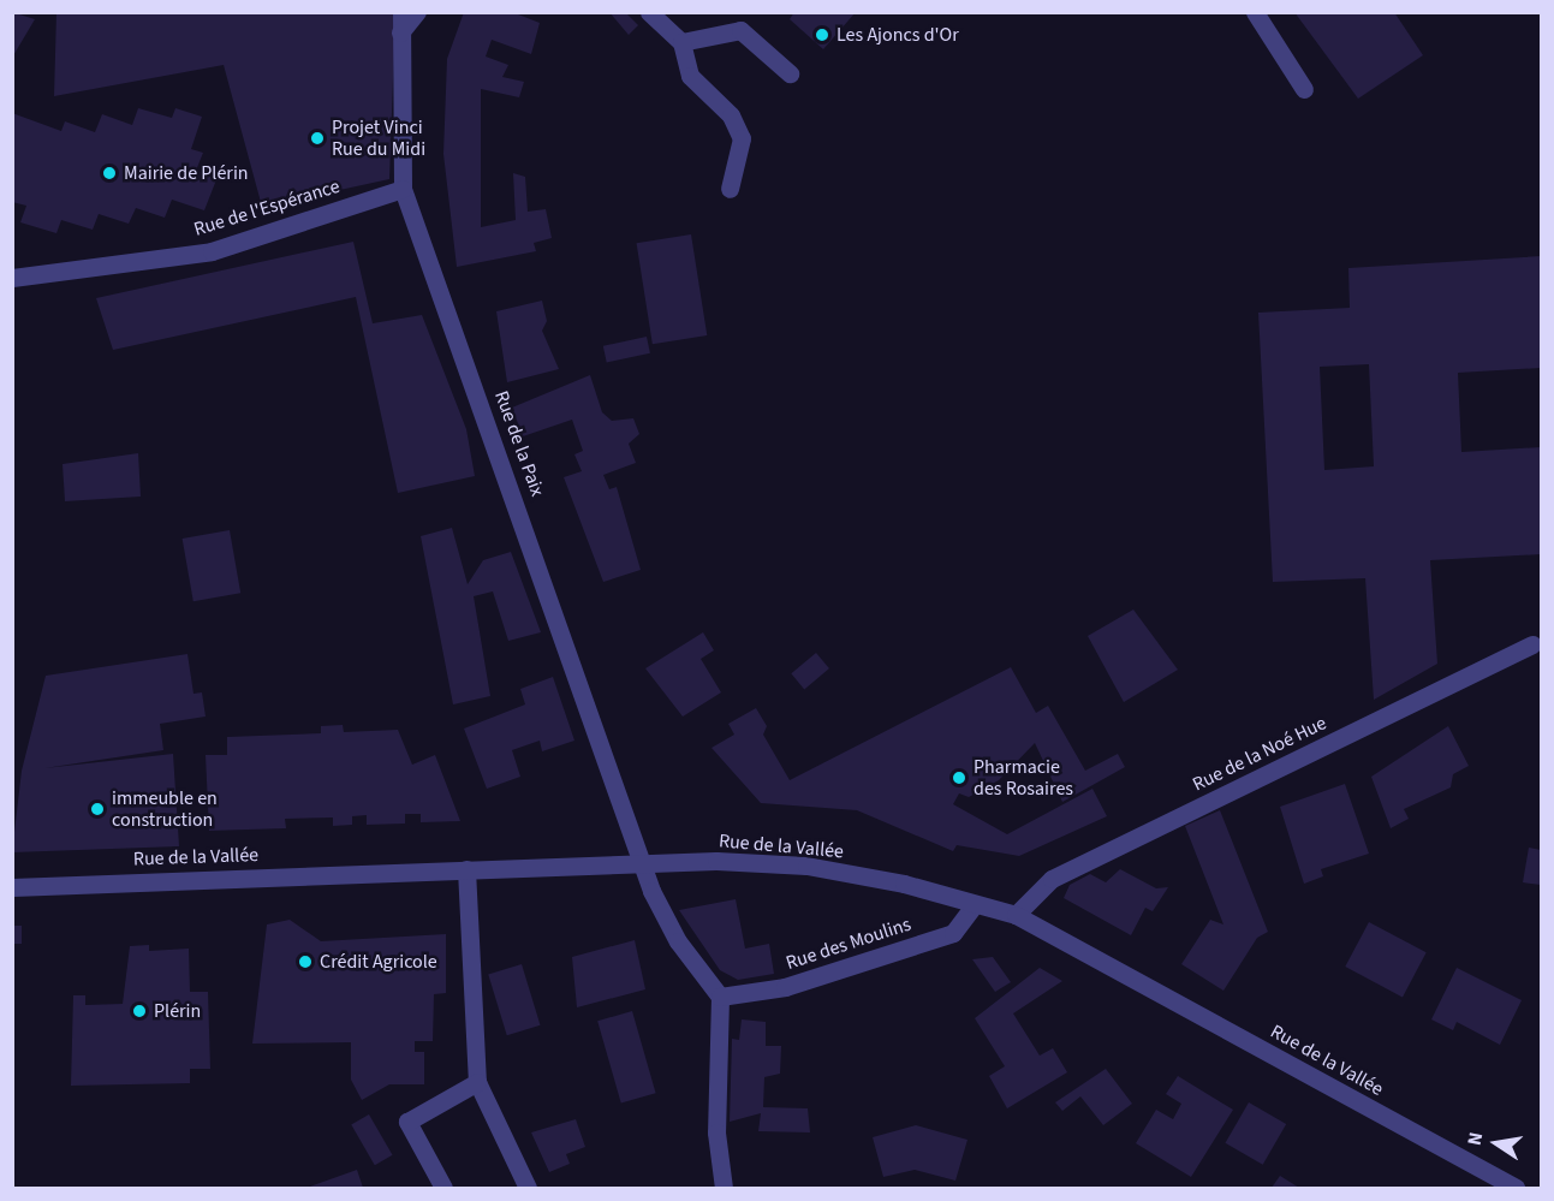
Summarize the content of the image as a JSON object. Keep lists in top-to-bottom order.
{
  "streets": {
    "street": [
      "Rue de l'Espérance",
      "Rue de la Paix",
      "Rue de la Noé Hue",
      "Rue de la Vallée",
      "Rue des Moulins"
    ]
  },
  "crossings": [
    ["Rue de l'Espérance", "Rue de la Paix"],
    ["Rue de la Paix", "Rue de la Vallée"],
    ["Rue de la Noé Hue", "Rue de la Vallée"],
    ["Rue de la Vallée", "Rue des Moulins"]
  ],
  "places": [
    "Les Ajoncs d'Or",
    "Projet Vinci Rue du Midi",
    "Mairie de Plérin",
    "Pharmacie des Rosaires",
    "immeuble en construction",
    "Crédit Agricole",
    "Plérin"
  ],
  "north": "left"
}
